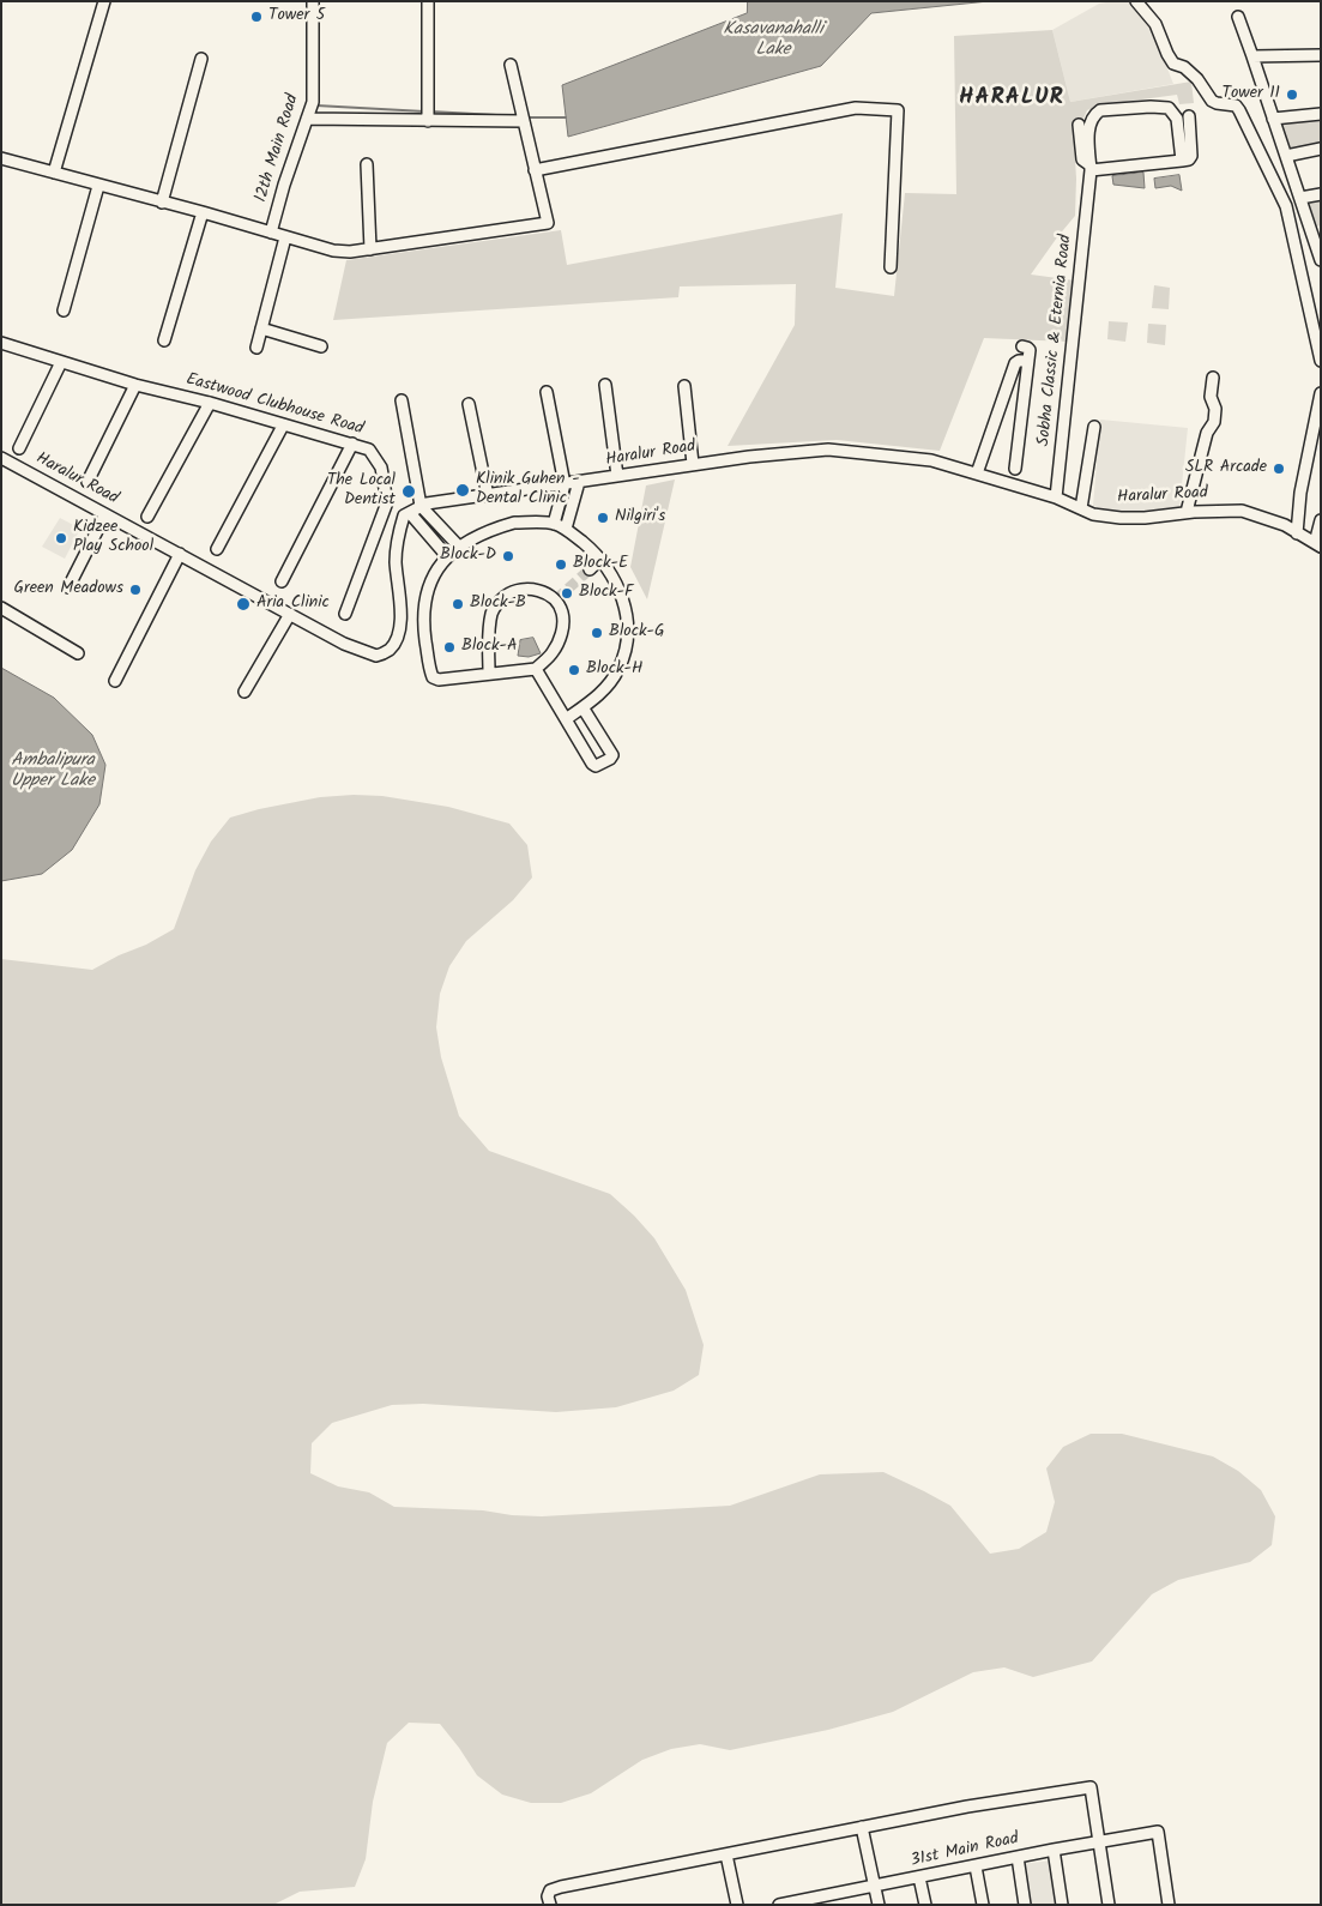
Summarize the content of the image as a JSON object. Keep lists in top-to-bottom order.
{
  "streets": {
    "street": [
      "12th Main Road",
      "Sobha Classic & Eternia Road",
      "Eastwood Clubhouse Road",
      "Haralur Road",
      "31st Main Road"
    ]
  },
  "crossings": [
    ["Sobha Classic & Eternia Road", "Haralur Road"]
  ],
  "districts": ["HARALUR"],
  "water": ["Kasavanahalli Lake", "Ambalipura Upper Lake"],
  "places": [
    "Tower 5",
    "Tower 11",
    "SLR Arcade",
    "Klinik Guhen - Dental Clinic",
    "The Local Dentist",
    "Nilgiri's",
    "Kidzee Play School",
    "Block-D",
    "Block-E",
    "Green Meadows",
    "Block-F",
    "Aria Clinic",
    "Block-B",
    "Block-G",
    "Block-A",
    "Block-H"
  ]
}
